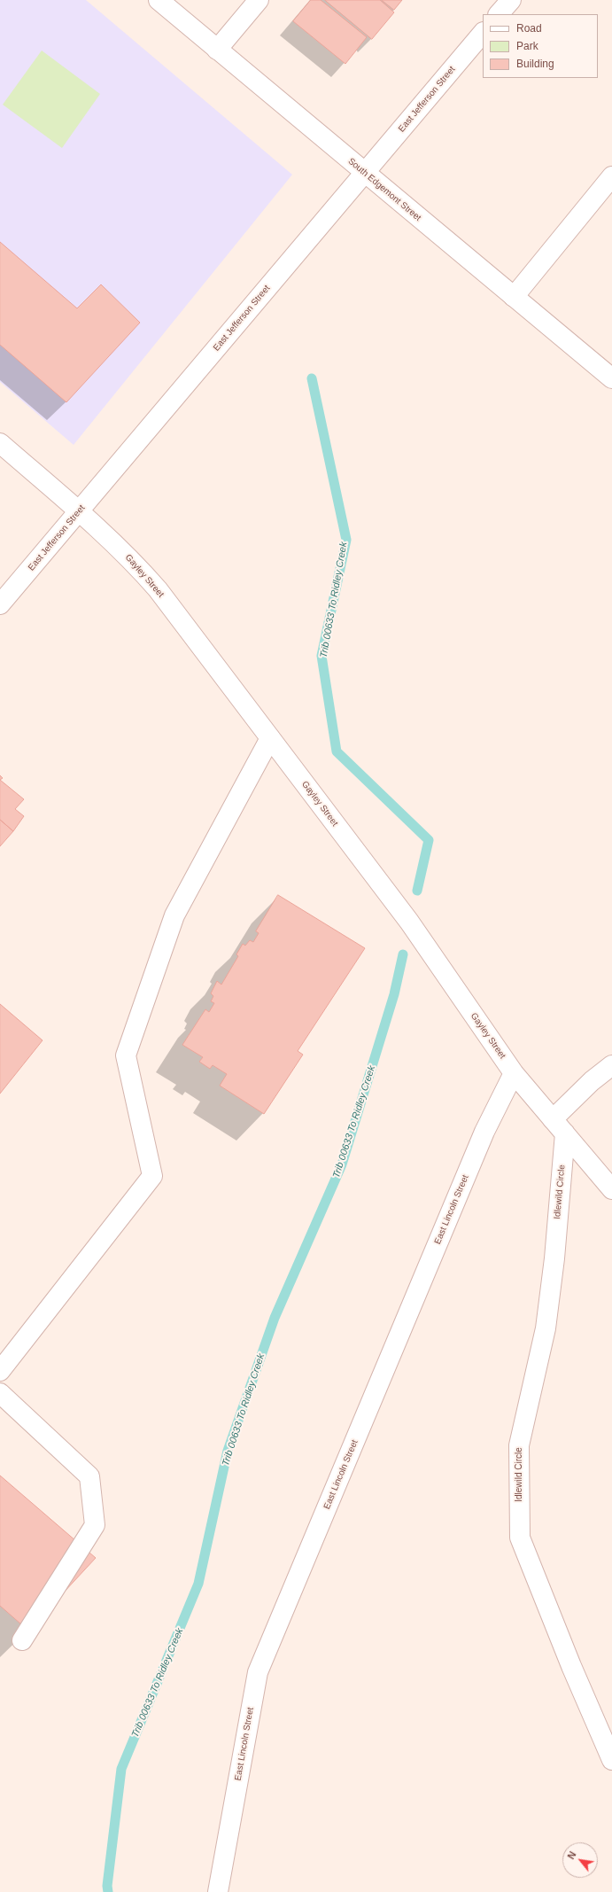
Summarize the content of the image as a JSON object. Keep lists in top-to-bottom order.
{
  "streets": {
    "street": [
      "East Jefferson Street",
      "South Edgemont Street",
      "Gayley Street",
      "Idlewild Circle",
      "East Lincoln Street"
    ]
  },
  "crossings": [
    ["East Jefferson Street", "South Edgemont Street"],
    ["East Jefferson Street", "Gayley Street"],
    ["Gayley Street", "Idlewild Circle"],
    ["Gayley Street", "East Lincoln Street"]
  ],
  "water": ["Trib 00633 To Ridley Creek"],
  "legend": ["Road", "Park", "Building"],
  "north": "top left"
}
